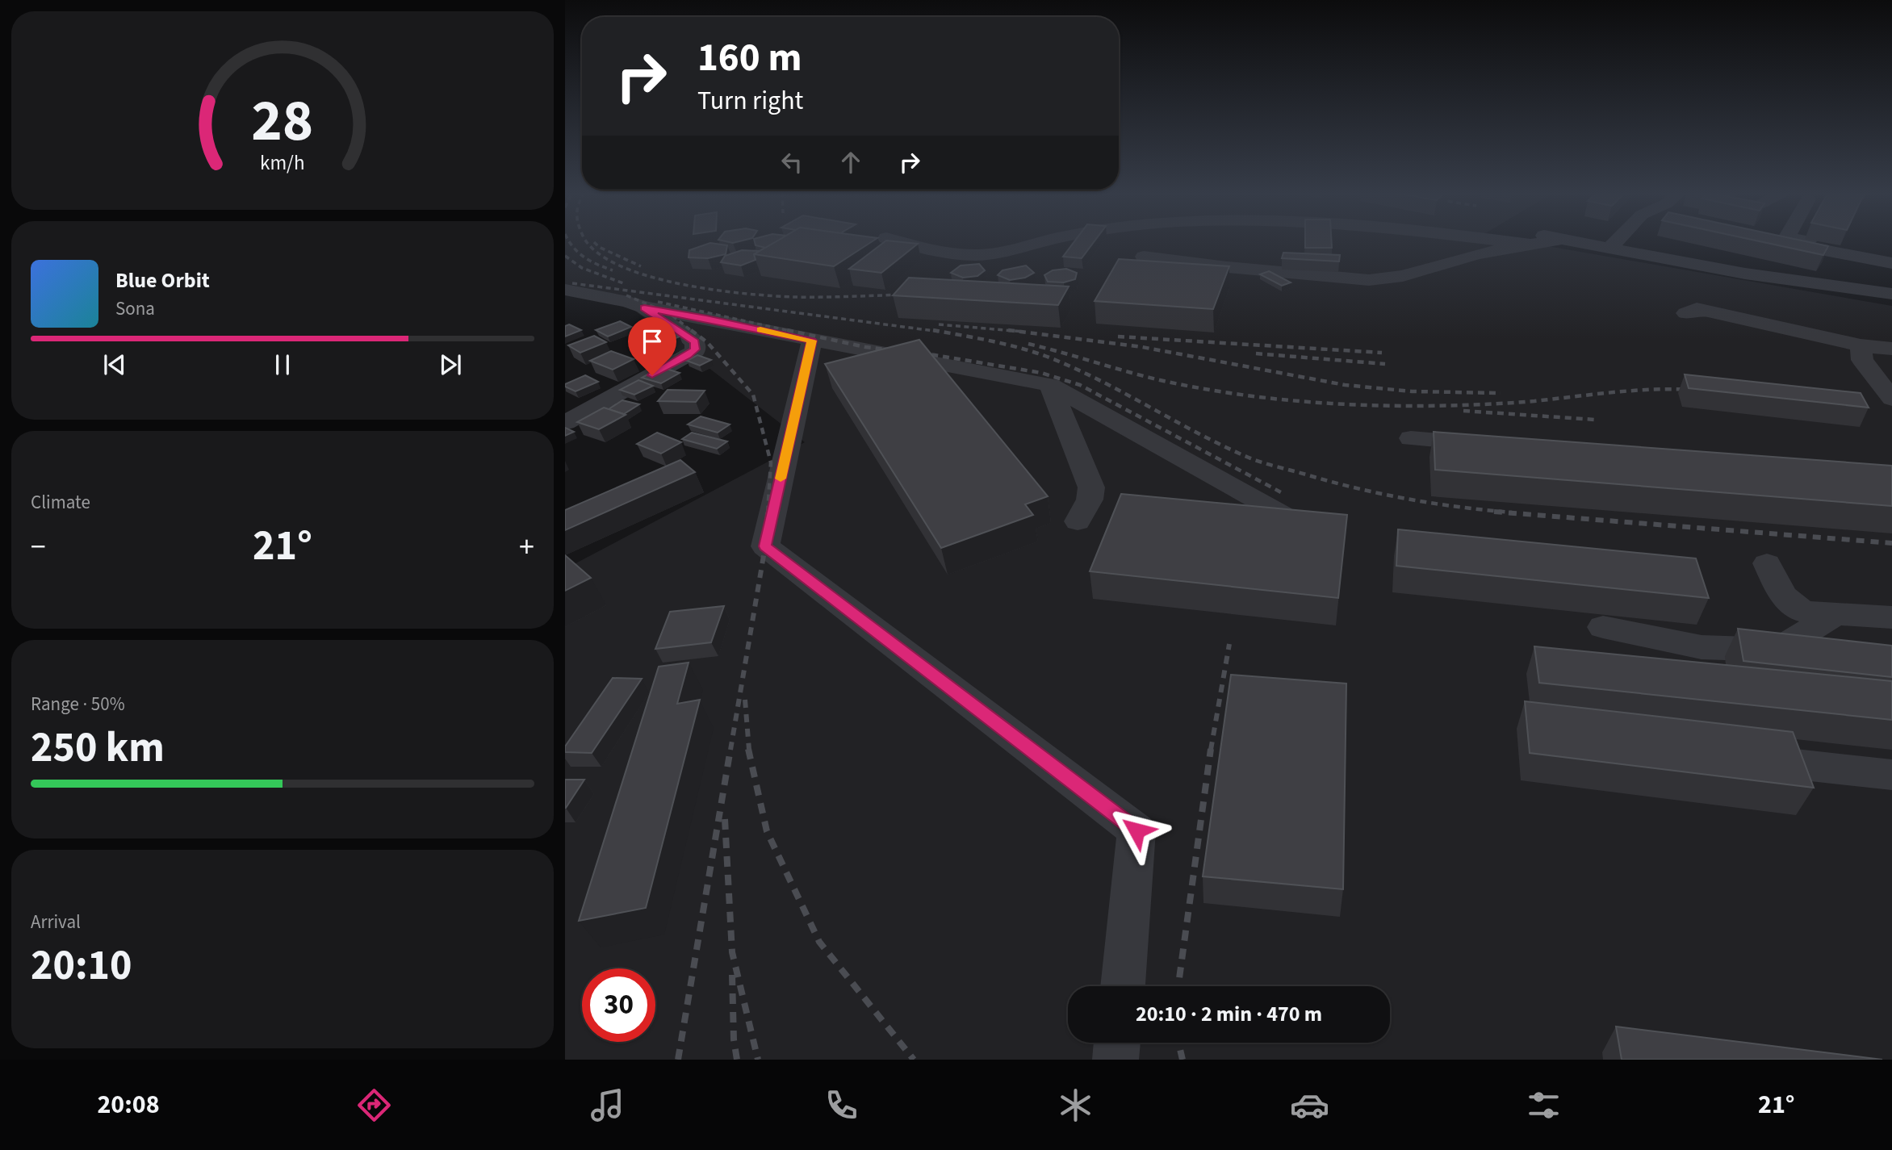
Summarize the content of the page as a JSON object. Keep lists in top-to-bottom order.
{
  "page": {
    "turn": ["160 m", "Turn right"],
    "song": ["Blue Orbit", "Sona"],
    "tile": [
      "Climate",
      ["Range · 50%", "250 km"],
      ["Arrival", "20:10"]
    ],
    "heat": ["−", "21°", "+"],
    "limit": "30",
    "trip": "20:10 · 2 min · 470 m",
    "tabs": ["20:08", "21°"],
    "gauge": ["28", "km/h"]
  }
}
